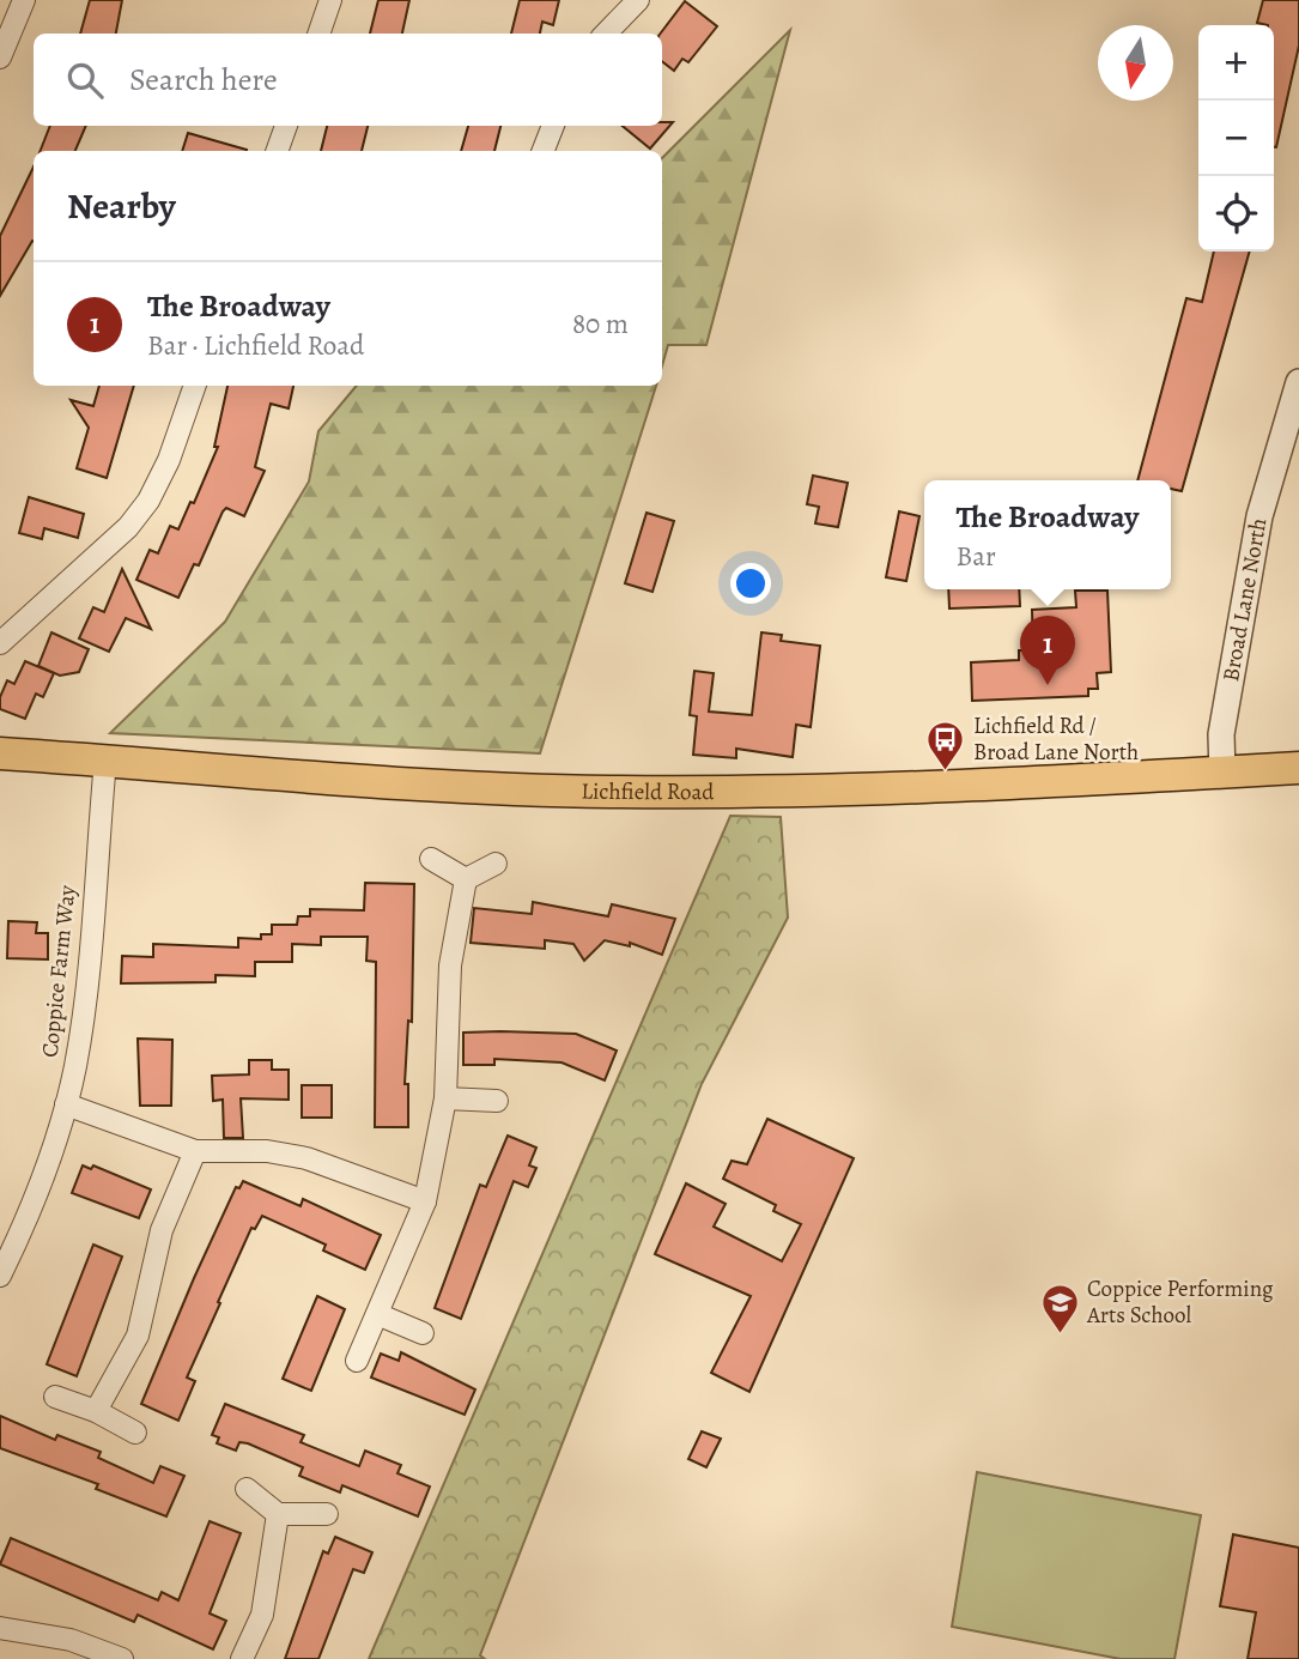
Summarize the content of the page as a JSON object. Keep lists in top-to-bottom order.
{
  "streets": {
    "main road": ["Lichfield Road"],
    "street": ["Broad Lane North", "Coppice Farm Way"]
  },
  "crossings": [
    ["Broad Lane North", "Lichfield Road"],
    ["Lichfield Road", "Coppice Farm Way"]
  ],
  "places": {
    "bus stop": ["Lichfield Rd / Broad Lane North"],
    "school or university": ["Coppice Performing Arts School"]
  },
  "north": "bottom",
  "page": {
    "map_buttons": ["+", "−"],
    "search": "Search here",
    "heading": "Nearby",
    "list": [
      {
        "mark": "1",
        "name": "The Broadway",
        "note": "Bar · Lichfield Road",
        "value": "80 m"
      }
    ],
    "popup": ["The Broadway", "Bar"],
    "pins": "1"
  }
}
